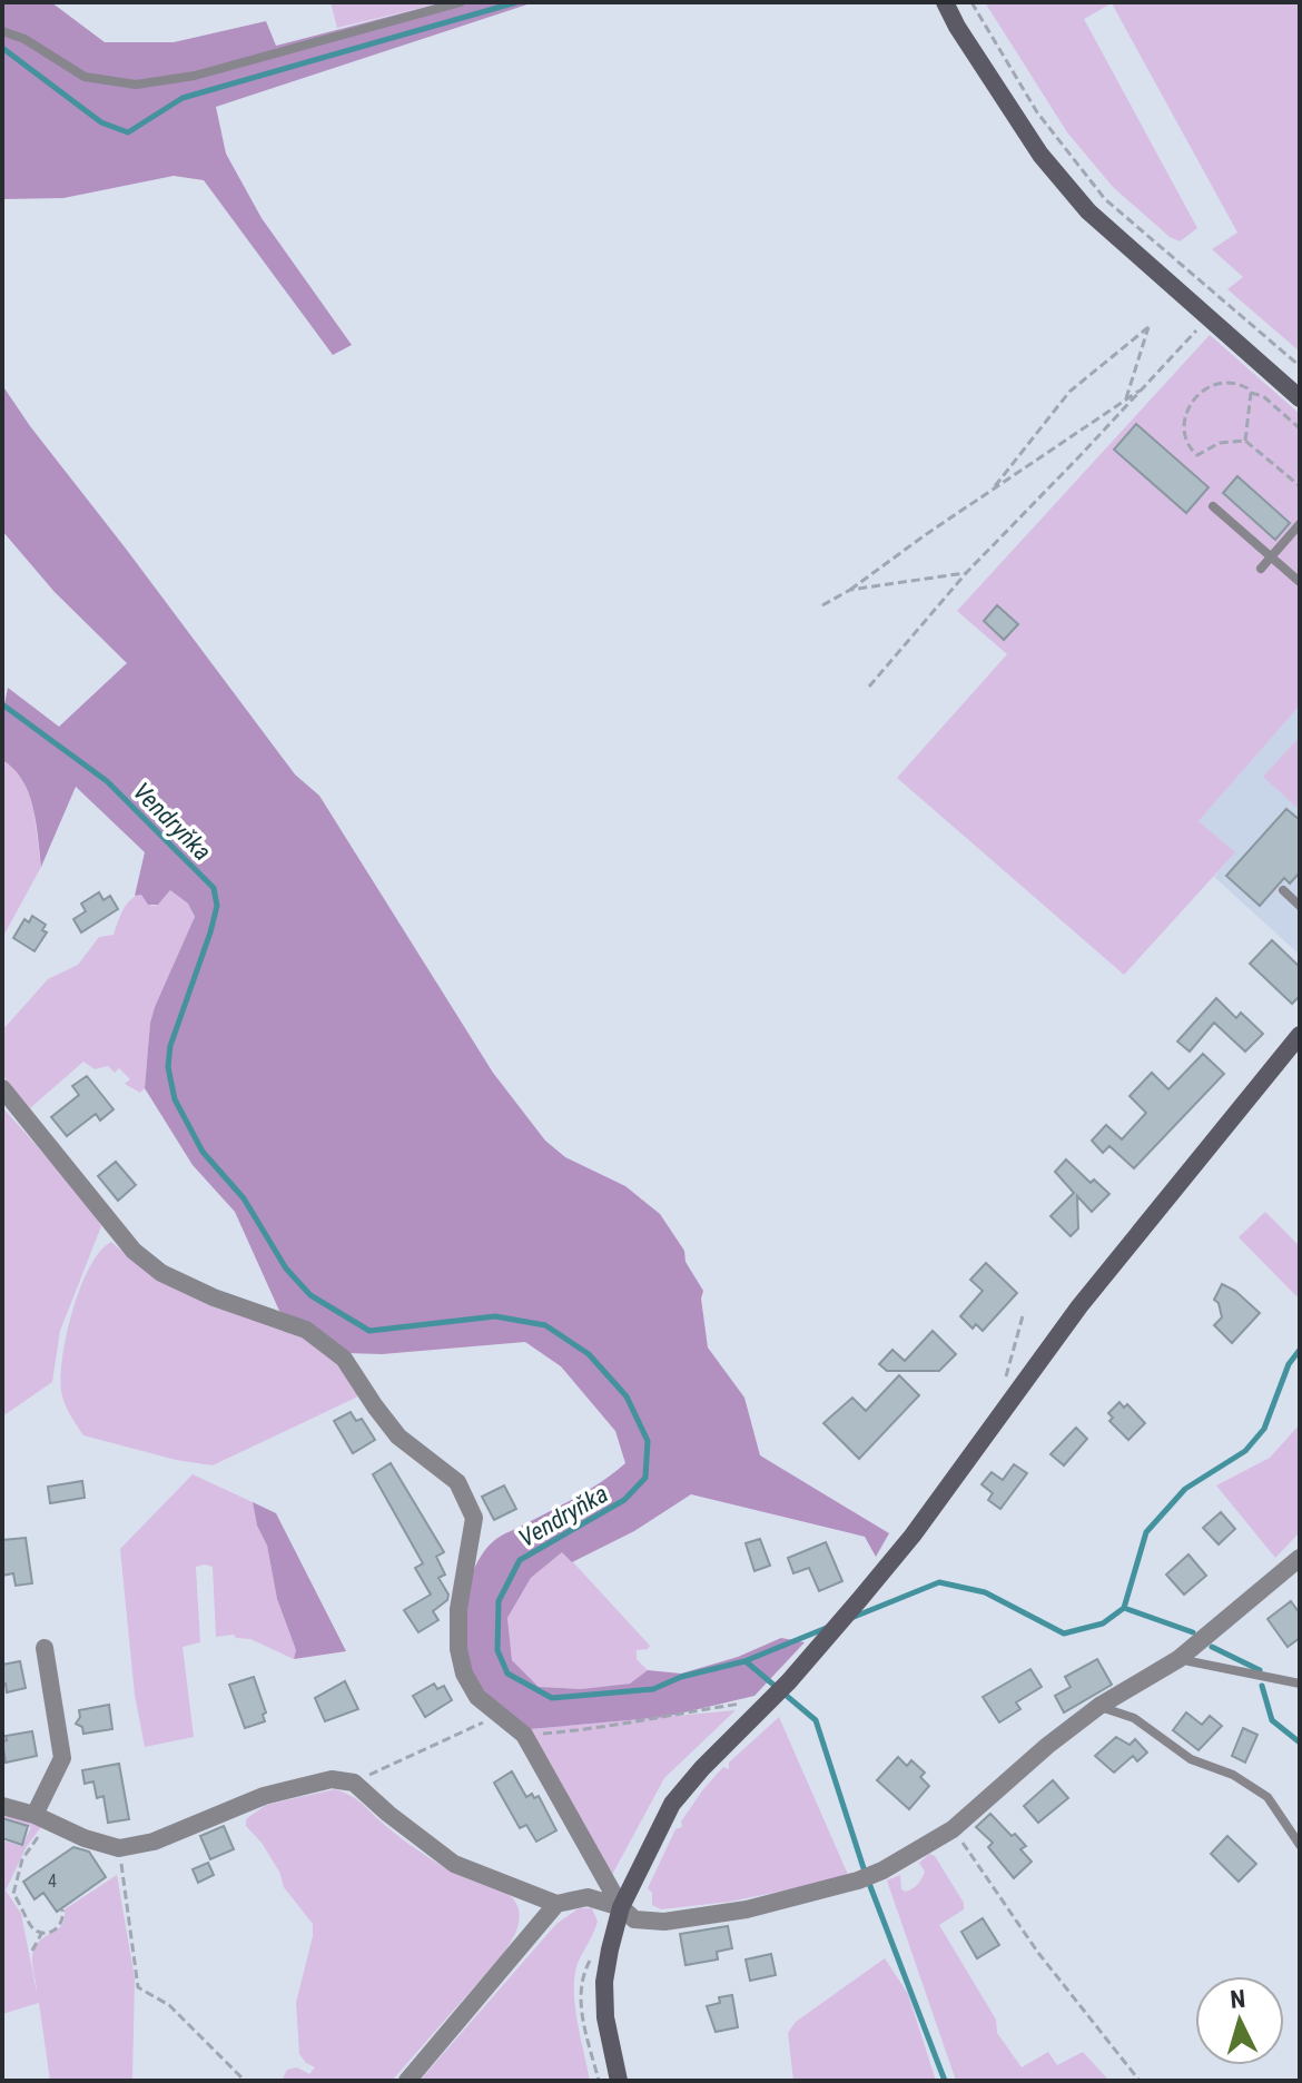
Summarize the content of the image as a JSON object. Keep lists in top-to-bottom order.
{
  "water": ["Vendryňka"],
  "house_numbers": ["4"],
  "north": "top"
}
